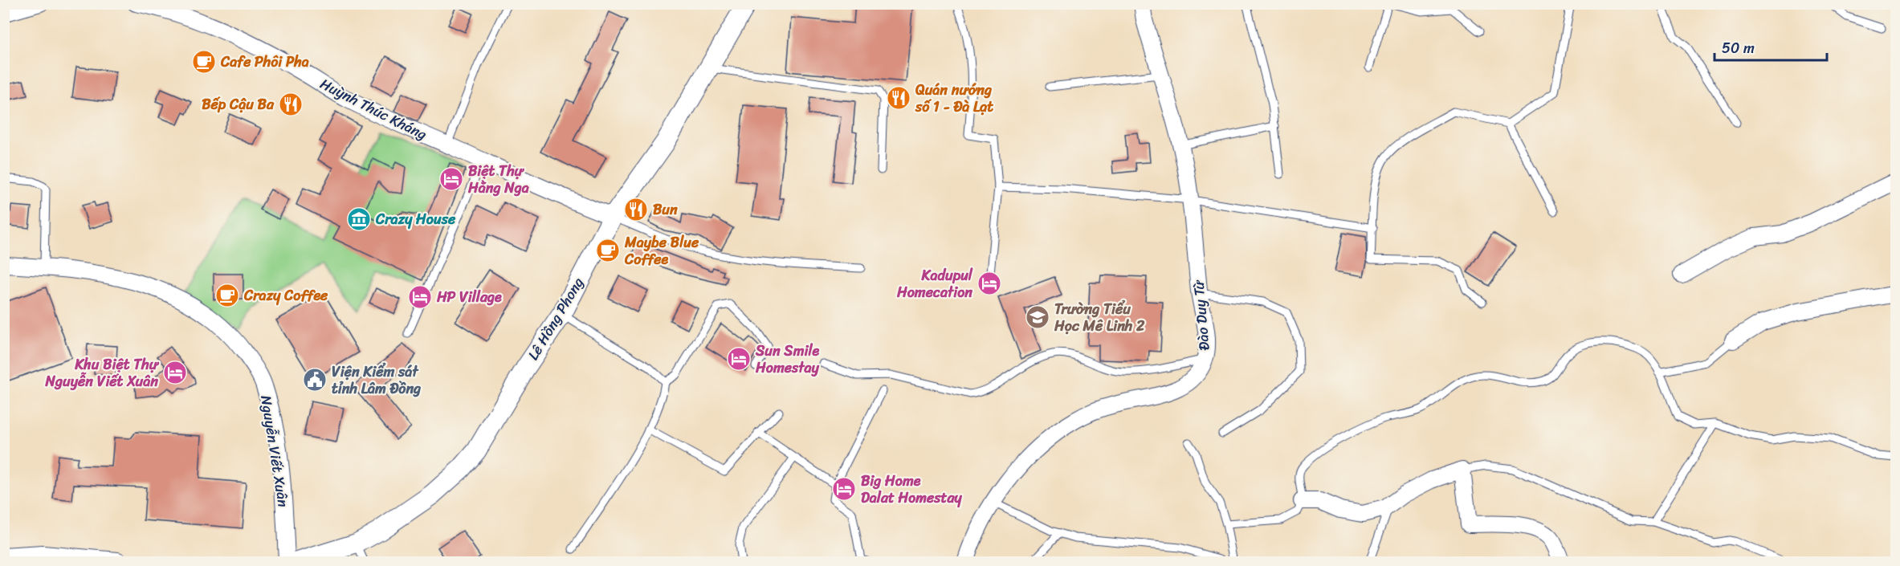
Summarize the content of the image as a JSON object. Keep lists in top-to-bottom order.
{
  "streets": {
    "street": [
      "Huỳnh Thúc Kháng",
      "Đào Duy Từ",
      "Lê Hồng Phong",
      "Nguyễn Viết Xuân"
    ]
  },
  "crossings": [
    ["Huỳnh Thúc Kháng", "Lê Hồng Phong"]
  ],
  "places": {
    "cafe": ["Cafe Phôi Pha", "Maybe Blue Coffee", "Crazy Coffee"],
    "restaurant": ["Quán nướng số 1 - Đà Lạt", "Bếp Cậu Ba", "Bun"],
    "hotel": [
      "Biệt Thự Hằng Nga",
      "Kadupul Homecation",
      "HP Village",
      "Sun Smile Homestay",
      "Khu Biệt Thự Nguyễn Viết Xuân",
      "Big Home Dalat Homestay"
    ],
    "museum": ["Crazy House"],
    "school or university": ["Trường Tiểu Học Mê Linh 2"],
    "public building": ["Viện Kiểm sát tỉnh Lâm Đồng"]
  },
  "scale_bar": "50 m"
}
